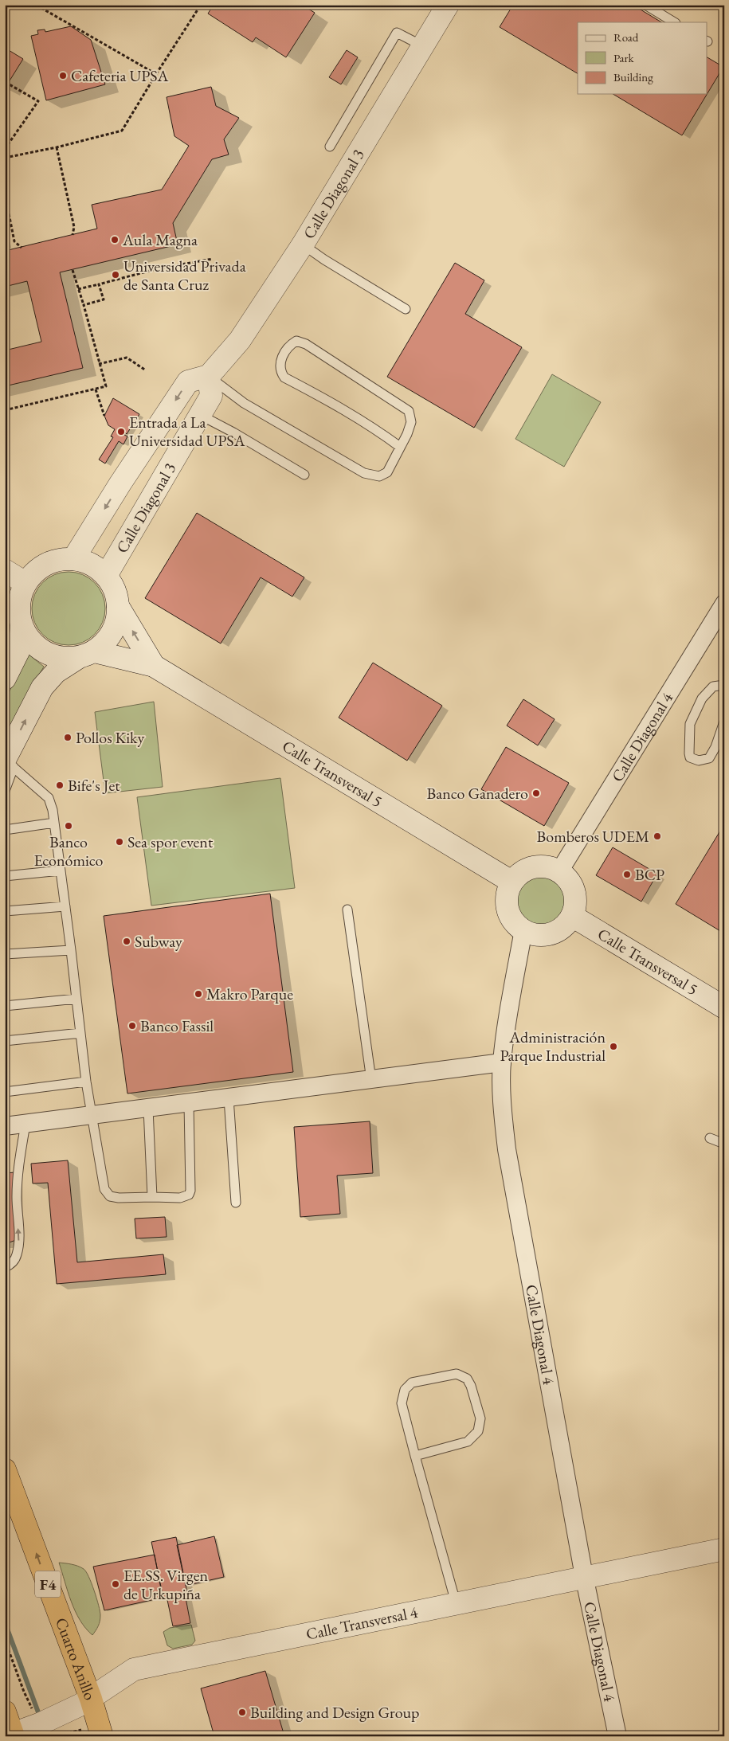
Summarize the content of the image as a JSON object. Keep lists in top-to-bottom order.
{
  "streets": {
    "highway": ["F4", "Cuarto Anillo"],
    "street": [
      "Calle Diagonal 3",
      "Calle Diagonal 4",
      "Calle Transversal 5",
      "Calle Transversal 4"
    ]
  },
  "crossings": [
    ["Calle Diagonal 3", "Calle Transversal 5"],
    ["Calle Diagonal 4", "Calle Transversal 5"],
    ["Calle Diagonal 4", "Calle Transversal 4"],
    ["Calle Transversal 4", "Cuarto Anillo"]
  ],
  "one_way": ["Cuarto Anillo"],
  "places": [
    "Cafeteria UPSA",
    "Aula Magna",
    "Universidad Privada de Santa Cruz",
    "Entrada a La Universidad UPSA",
    "Pollos Kiky",
    "Bife's Jet",
    "Banco Ganadero",
    "Banco Económico",
    "Bomberos UDEM",
    "Sea spor event",
    "BCP",
    "Subway",
    "Makro Parque",
    "Banco Fassil",
    "Administración Parque Industrial",
    "EE.SS. Virgen de Urkupiña",
    "Building and Design Group"
  ],
  "legend": ["Road", "Park", "Building"]
}
